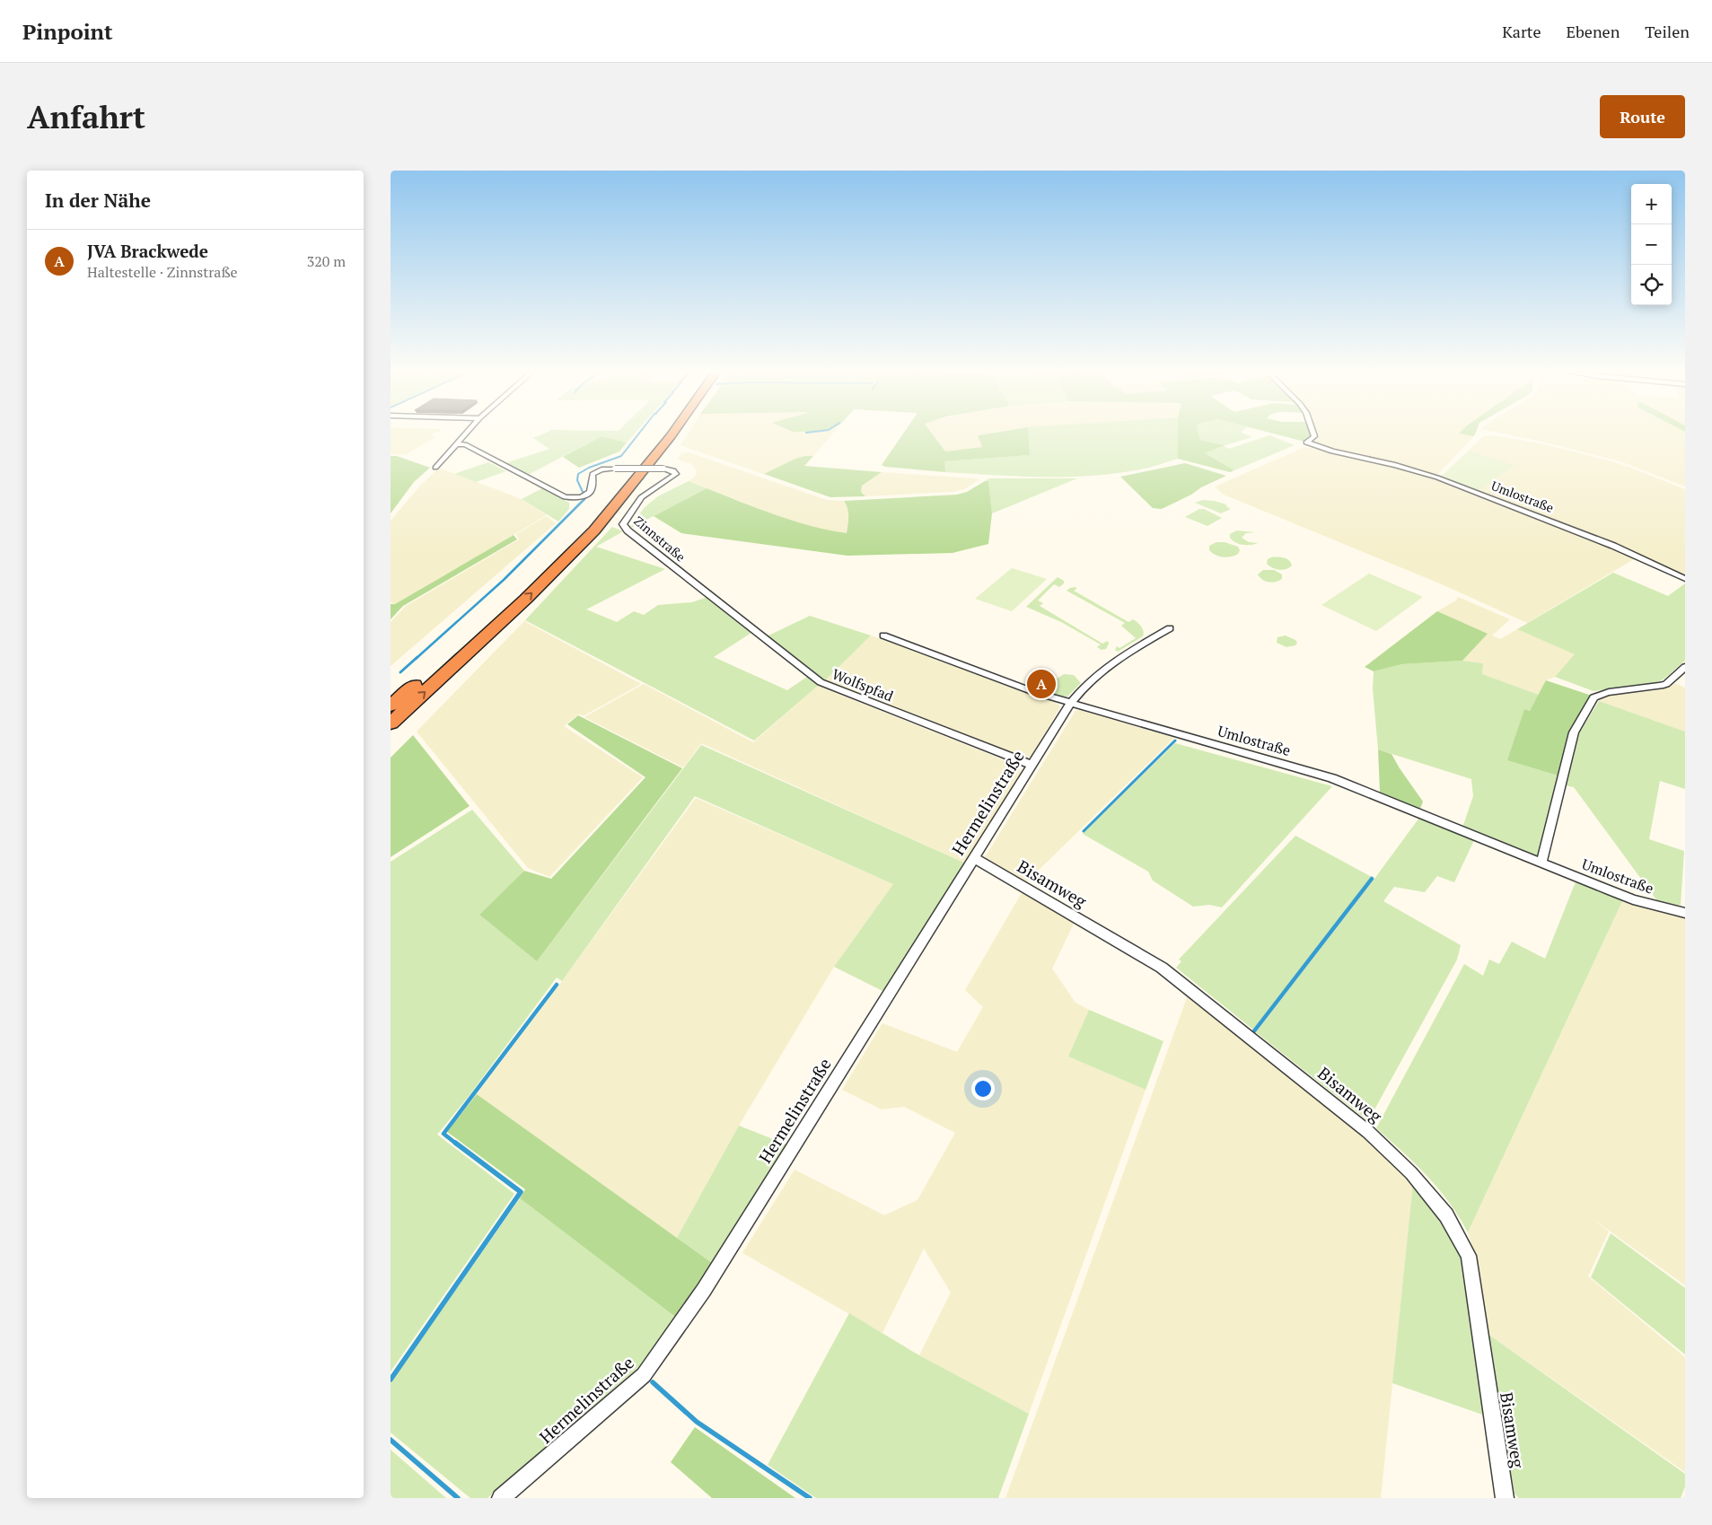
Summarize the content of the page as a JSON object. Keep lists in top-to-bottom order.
{
  "streets": {
    "street": [
      "Umlostraße",
      "Zinnstraße",
      "Wolfspfad",
      "Hermelinstraße",
      "Bisamweg"
    ]
  },
  "crossings": [
    ["Umlostraße", "Hermelinstraße"],
    ["Zinnstraße", "Wolfspfad"],
    ["Wolfspfad", "Hermelinstraße"],
    ["Hermelinstraße", "Bisamweg"]
  ],
  "page": {
    "header": "Pinpoint",
    "nav": ["Karte", "Ebenen", "Teilen"],
    "buttons": "Route",
    "title": "Anfahrt",
    "heading": "In der Nähe",
    "map_buttons": ["+", "−"],
    "list": [
      {
        "mark": "A",
        "name": "JVA Brackwede",
        "note": "Haltestelle · Zinnstraße",
        "value": "320 m"
      }
    ],
    "pins": "A"
  }
}
